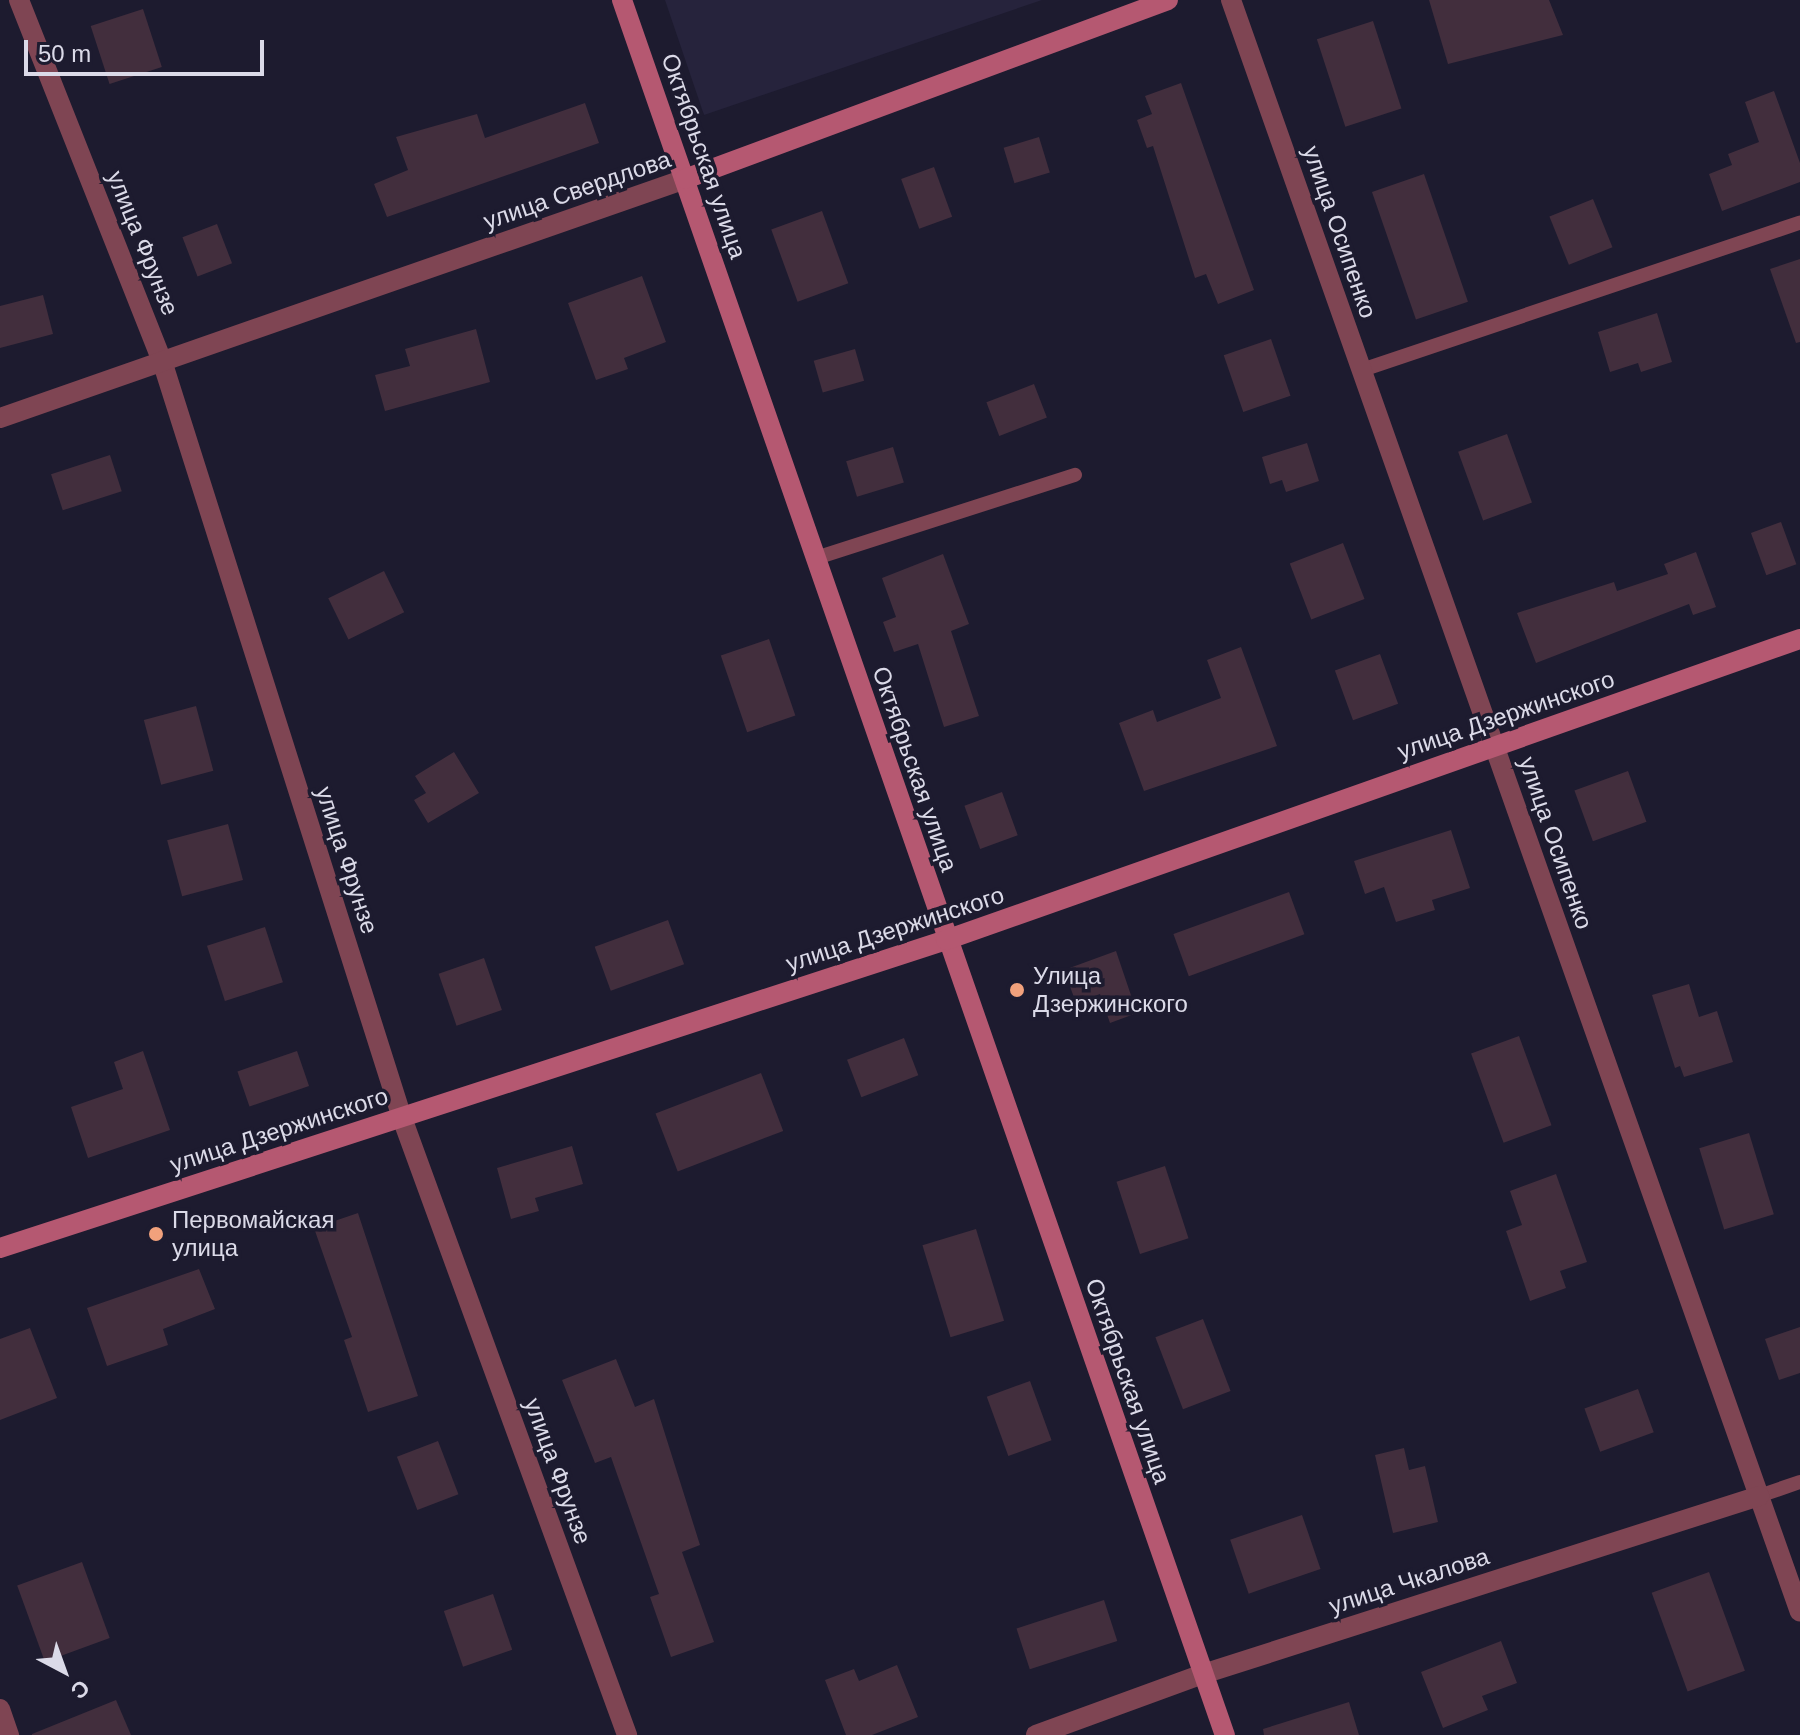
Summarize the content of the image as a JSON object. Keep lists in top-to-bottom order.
{
  "streets": {
    "street": [
      "Октябрьская улица",
      "улица Свердлова",
      "улица Осипенко",
      "улица Фрунзе",
      "улица Дзержинского",
      "улица Чкалова"
    ]
  },
  "crossings": [
    ["Октябрьская улица", "улица Свердлова"],
    ["Октябрьская улица", "улица Дзержинского"],
    ["Октябрьская улица", "улица Чкалова"],
    ["улица Свердлова", "улица Фрунзе"],
    ["улица Осипенко", "улица Дзержинского"],
    ["улица Осипенко", "улица Чкалова"],
    ["улица Фрунзе", "улица Дзержинского"]
  ],
  "places": ["Улица Дзержинского", "Первомайская улица"],
  "scale_bar": "50 m",
  "north": "bottom right"
}
